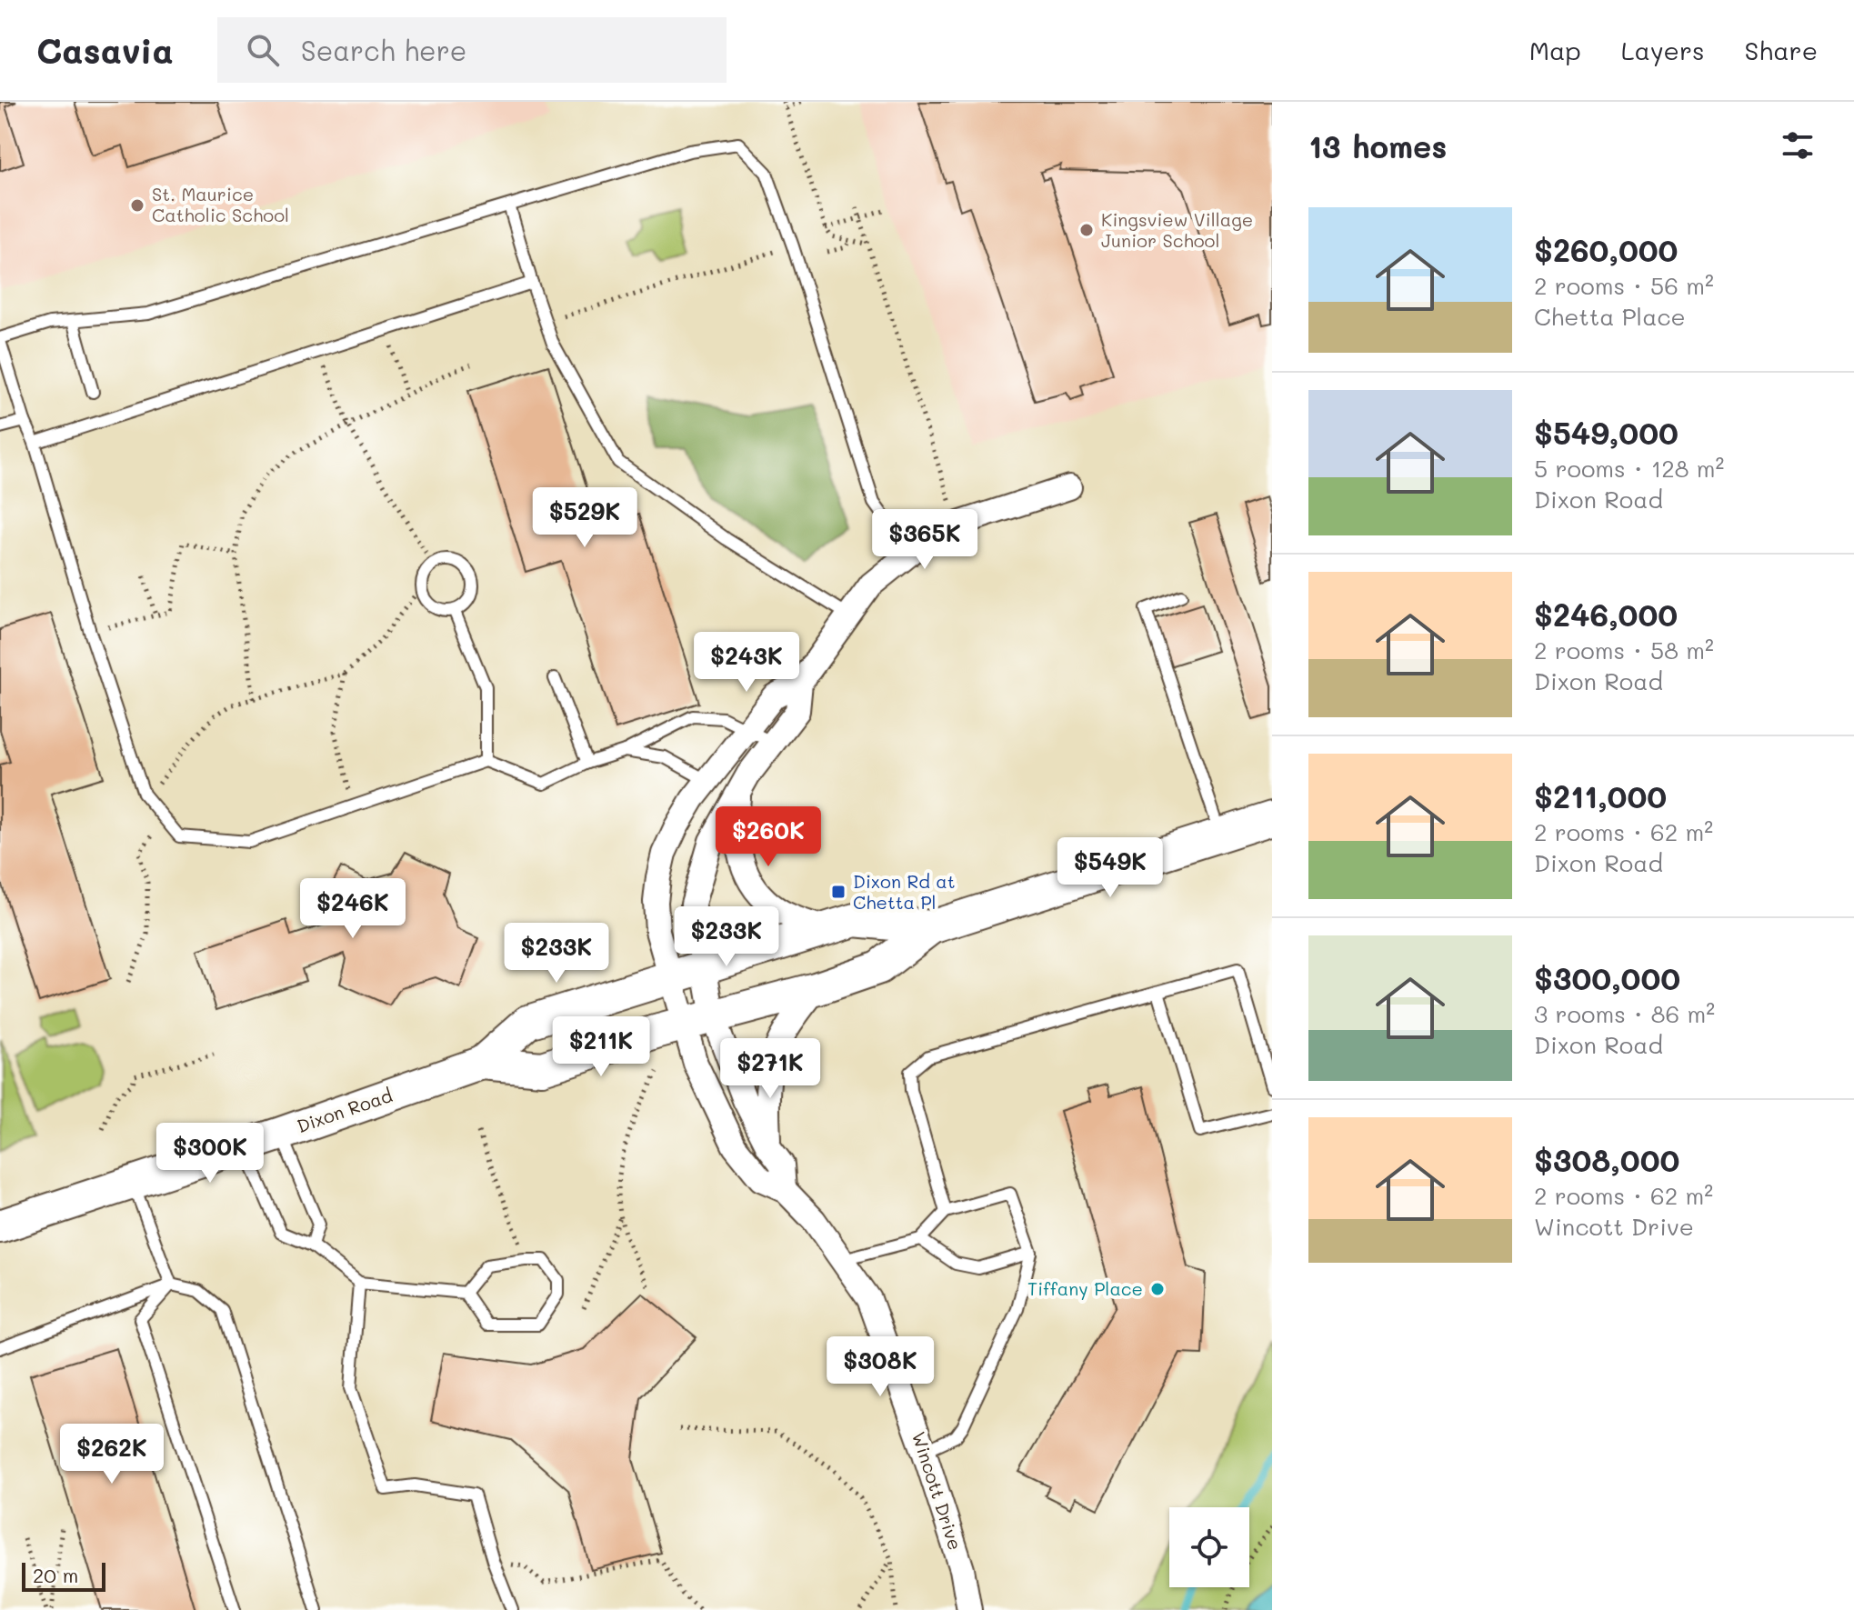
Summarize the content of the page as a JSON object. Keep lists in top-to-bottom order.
{
  "streets": {
    "main road": ["Dixon Road"],
    "street": ["Wincott Drive"]
  },
  "crossings": [
    ["Dixon Road", "Wincott Drive"]
  ],
  "places": {
    "other": ["St. Maurice Catholic School", "Kingsview Village Junior School", "Tiffany Place"],
    "transit": ["Dixon Rd at Chetta Pl"]
  },
  "scale_bar": "20 m",
  "page": {
    "header": "Casavia",
    "search": "Search here",
    "nav": ["Map", "Layers", "Share"],
    "heading": "13 homes",
    "list": [
      {
        "name": "$260,000",
        "note": "2 rooms · 56 m² · Chetta Place"
      },
      {
        "name": "$549,000",
        "note": "5 rooms · 128 m² · Dixon Road"
      },
      {
        "name": "$246,000",
        "note": "2 rooms · 58 m² · Dixon Road"
      },
      {
        "name": "$211,000",
        "note": "2 rooms · 62 m² · Dixon Road"
      },
      {
        "name": "$300,000",
        "note": "3 rooms · 86 m² · Dixon Road"
      },
      {
        "name": "$308,000",
        "note": "2 rooms · 62 m² · Wincott Drive"
      }
    ],
    "price": [
      "$529K",
      "$365K",
      "$243K",
      "$260K",
      "$549K",
      "$246K",
      "$233K",
      "$233K",
      "$211K",
      "$271K",
      "$300K",
      "$308K",
      "$262K"
    ],
    "scale": "20 m"
  }
}
